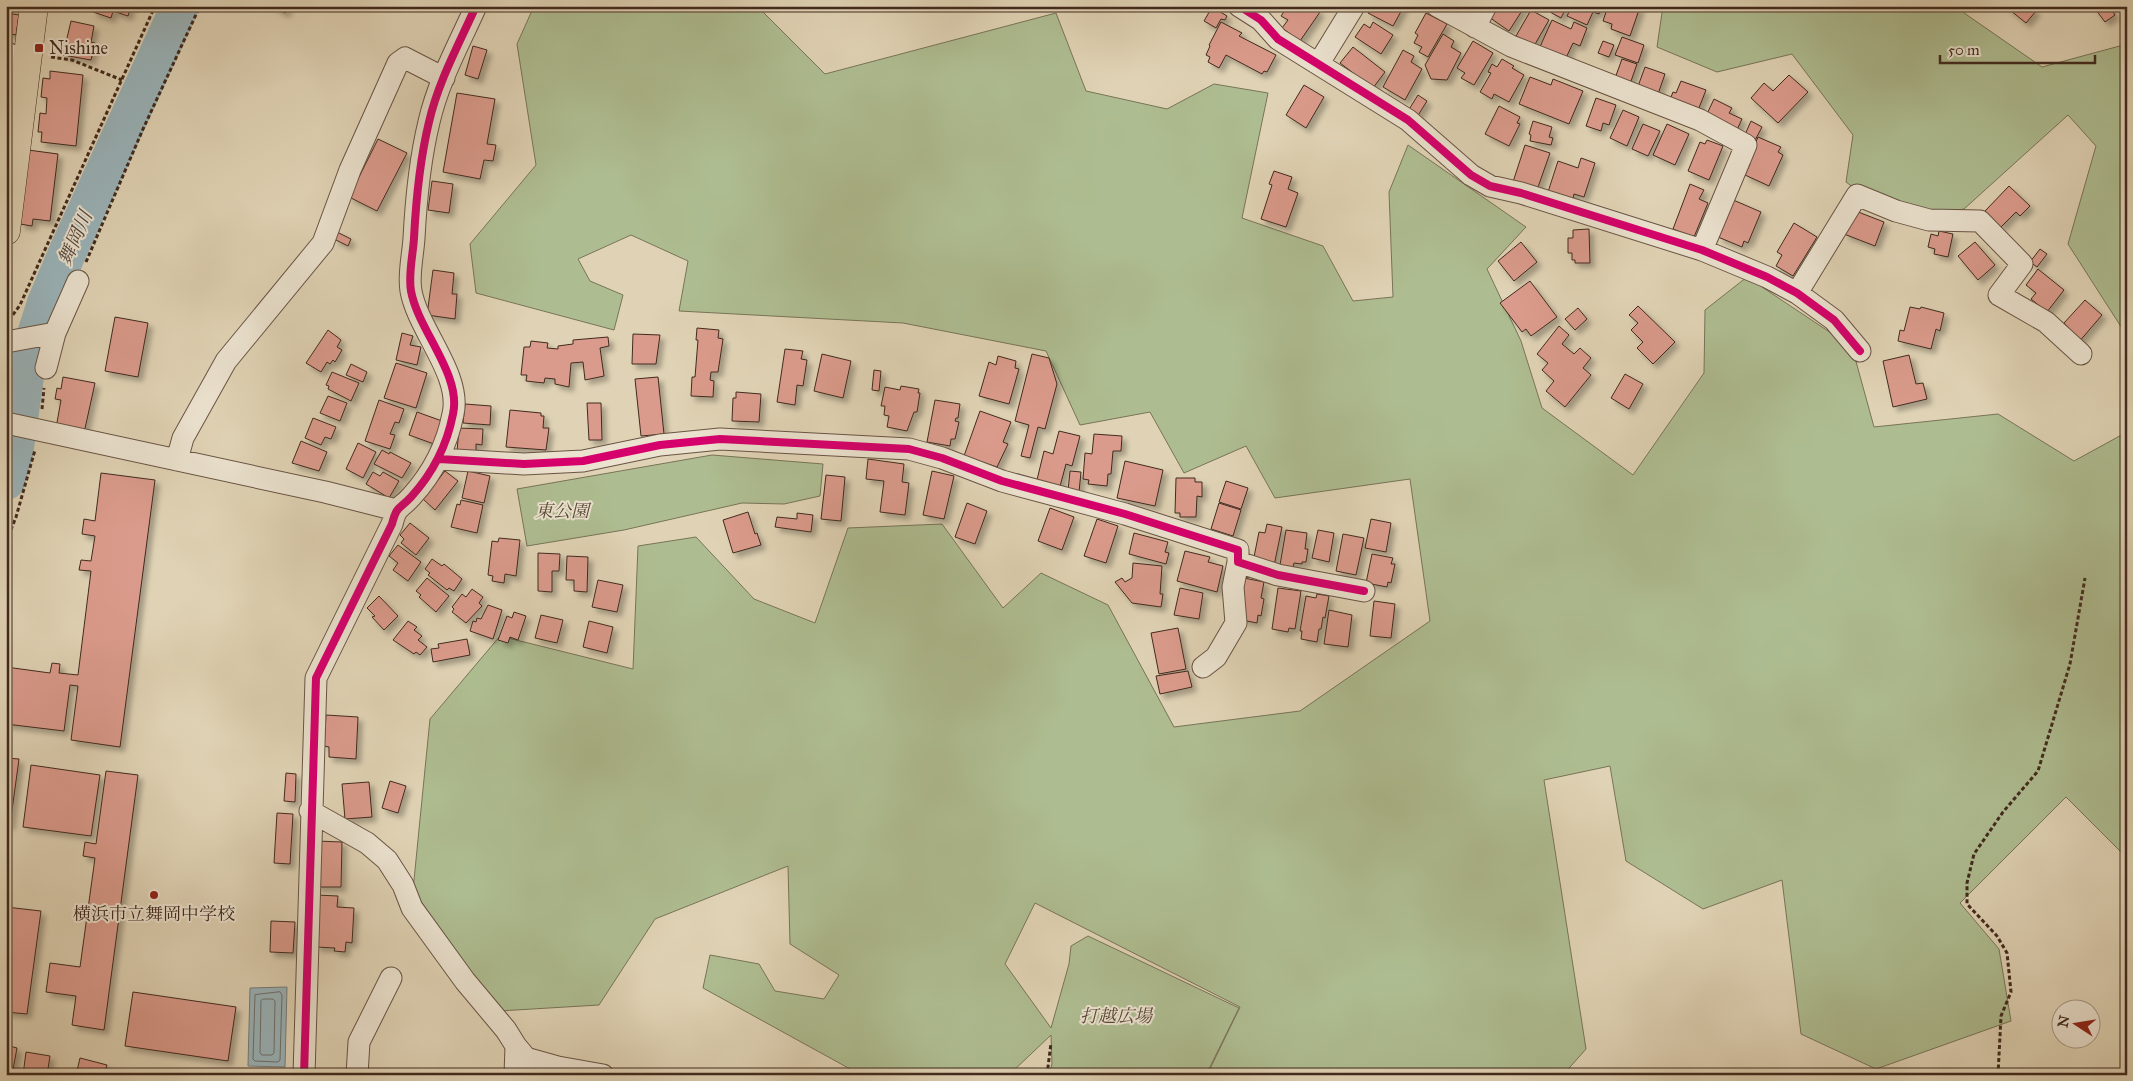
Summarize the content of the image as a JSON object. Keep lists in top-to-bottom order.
{
  "water": ["舞岡川"],
  "parks": ["東公園", "打越広場"],
  "places": {
    "transit": ["Nishine"],
    "other": ["横浜市立舞岡中学校"]
  },
  "scale_bar": "50 m",
  "north": "left"
}
